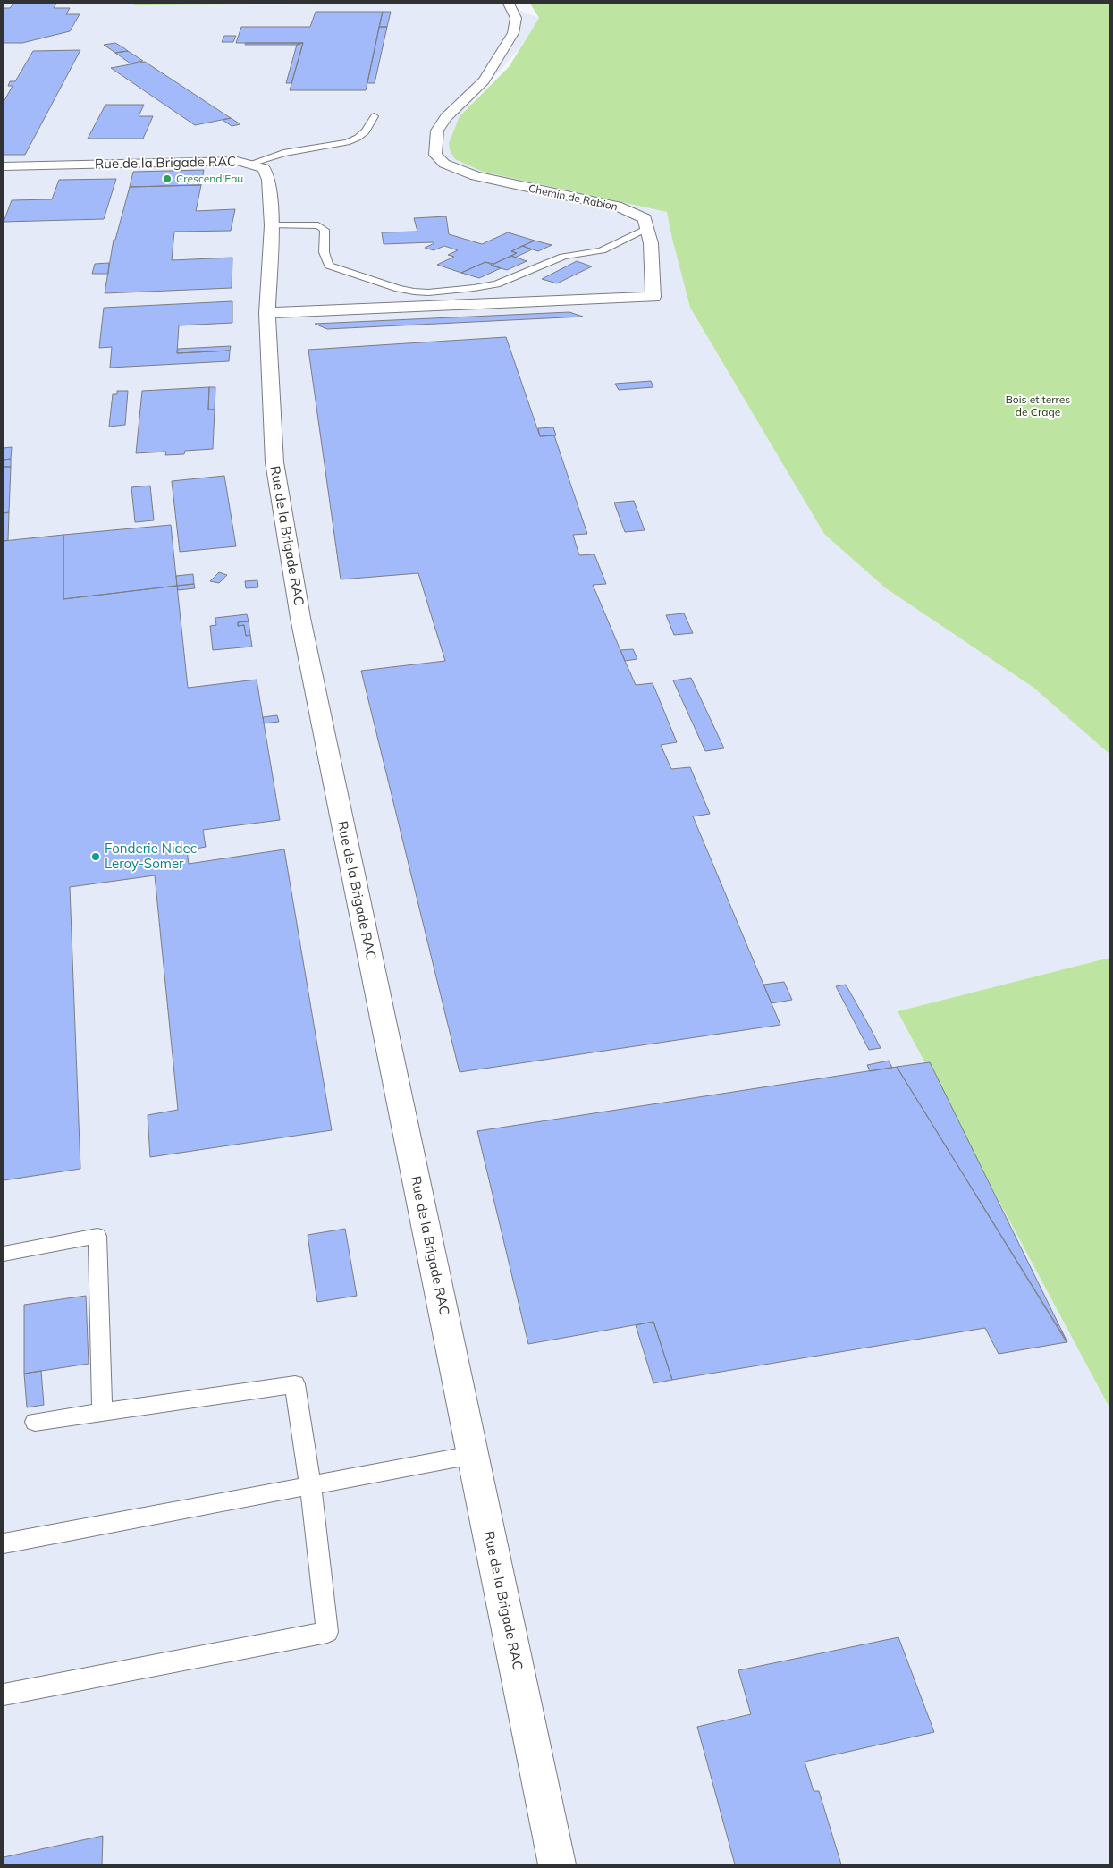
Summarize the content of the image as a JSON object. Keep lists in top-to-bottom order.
{
  "streets": {
    "street": ["Rue de la Brigade RAC", "Chemin de Rabion"]
  },
  "parks": ["Bois et terres de Crage"],
  "places": ["Crescend'Eau", "Fonderie Nidec Leroy-Somer"]
}
